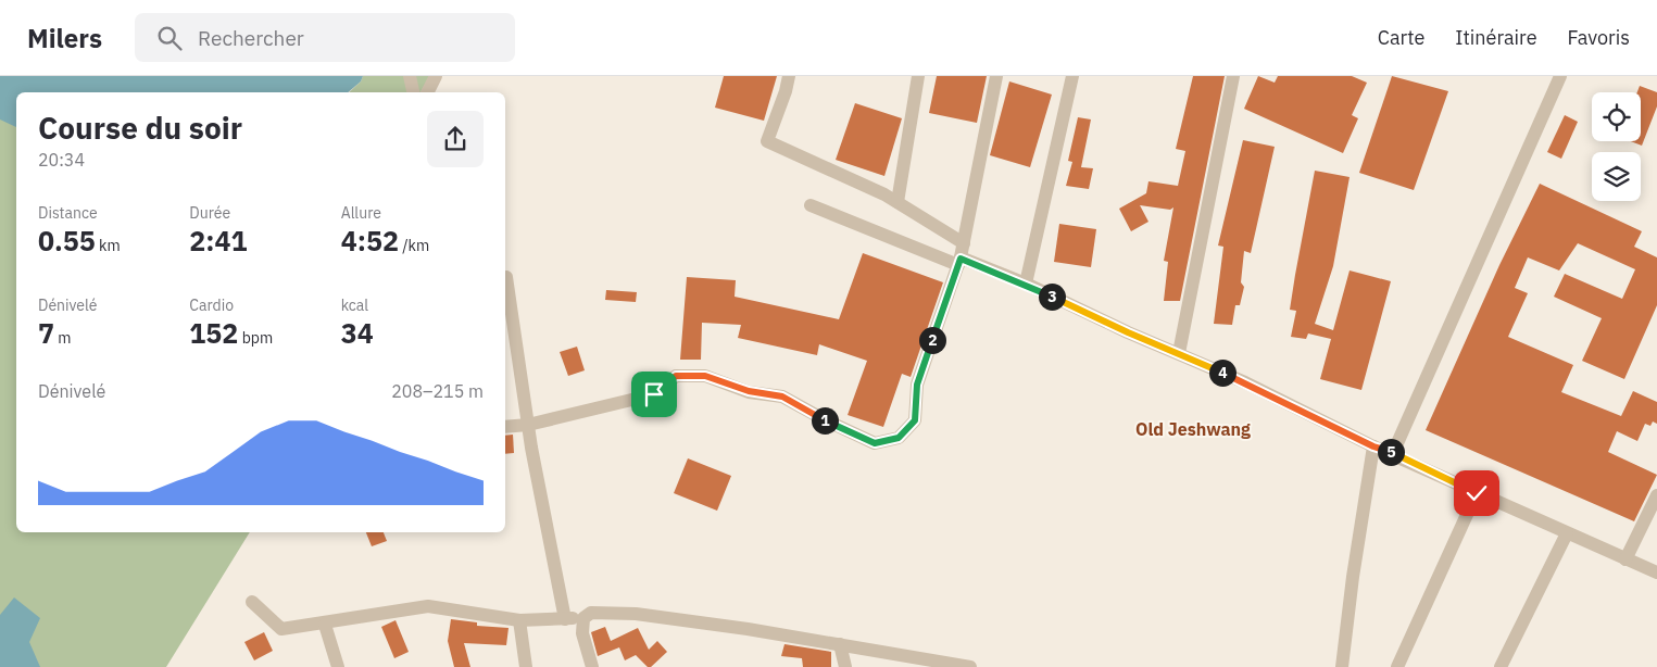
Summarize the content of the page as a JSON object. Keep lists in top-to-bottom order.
{
  "districts": ["Old Jeshwang"],
  "page": {
    "header": "Milers",
    "search": "Rechercher",
    "nav": ["Carte", "Itinéraire", "Favoris"],
    "heading": ["Course du soir", "20:34"],
    "stats": [
      ["Distance", "0.55 km"],
      ["Durée", "2:41"],
      ["Allure", "4:52 /km"],
      ["Dénivelé", "7 m"],
      ["Cardio", "152 bpm"],
      ["kcal", "34"]
    ],
    "pins": [
      "3",
      "2",
      "4",
      "1",
      "5"
    ],
    "chart": ["Dénivelé", "208–215 m"]
  }
}
